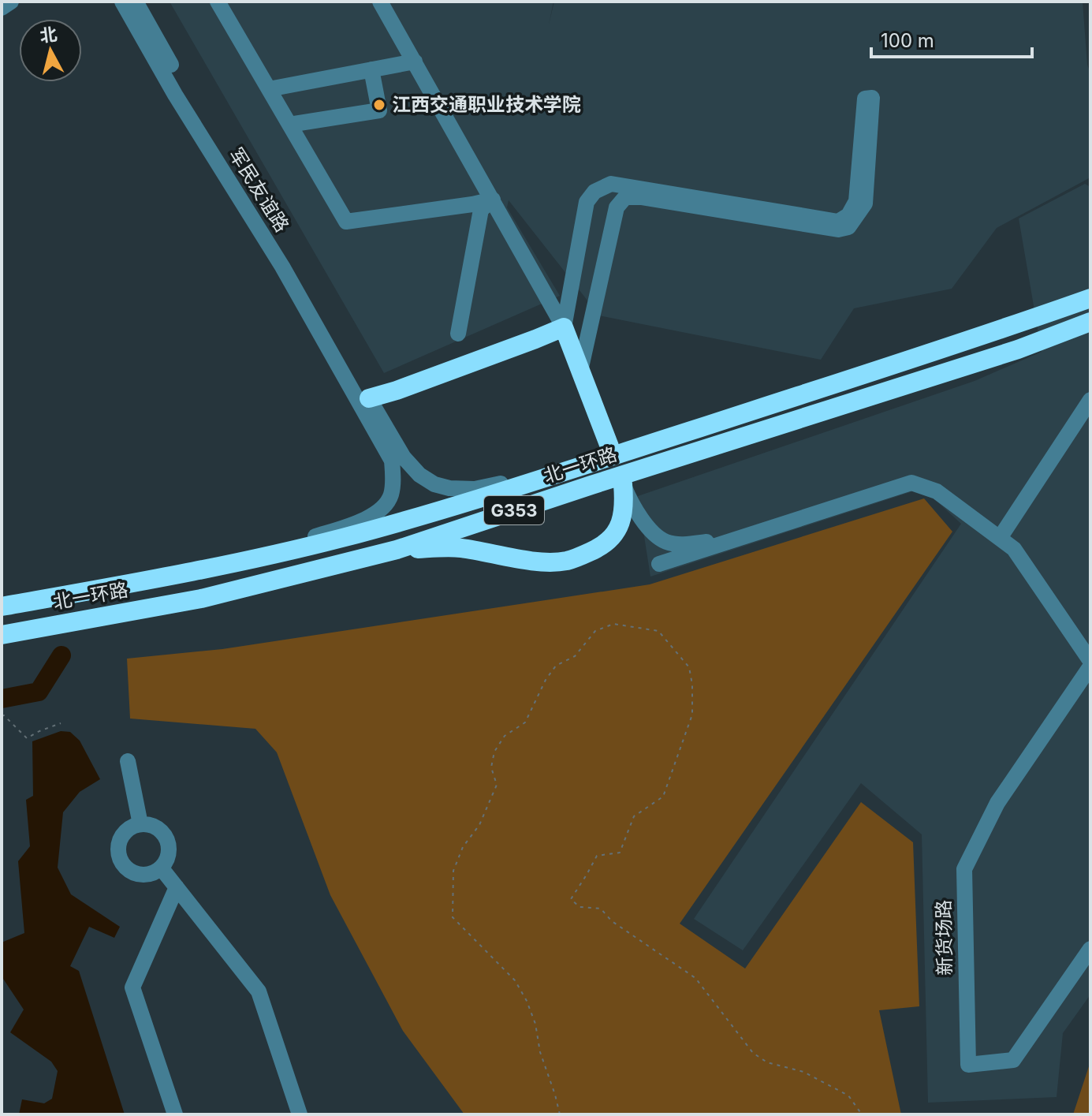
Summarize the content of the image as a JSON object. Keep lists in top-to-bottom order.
{
  "streets": {
    "highway": ["北一环路", "G353"],
    "street": ["军民友谊路", "新货场路"]
  },
  "places": ["江西交通职业技术学院"],
  "scale_bar": "100 m",
  "north": "top"
}
